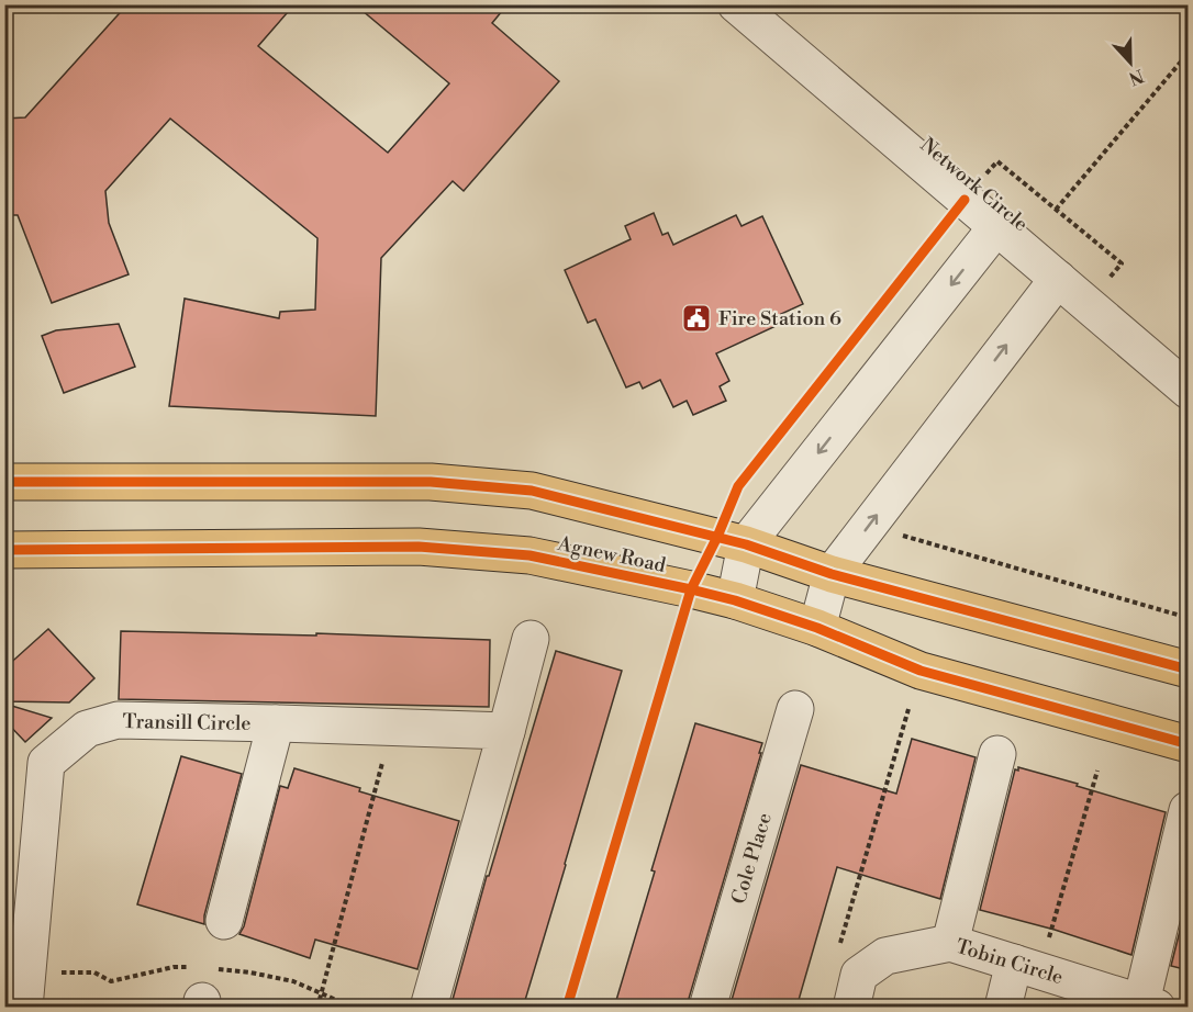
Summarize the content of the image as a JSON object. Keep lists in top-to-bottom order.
{
  "streets": {
    "main road": ["Agnew Road"],
    "street": [
      "Network Circle",
      "Transill Circle",
      "Cole Place",
      "Tobin Circle"
    ]
  },
  "places": {
    "public building": ["Fire Station 6"]
  },
  "north": "bottom"
}
